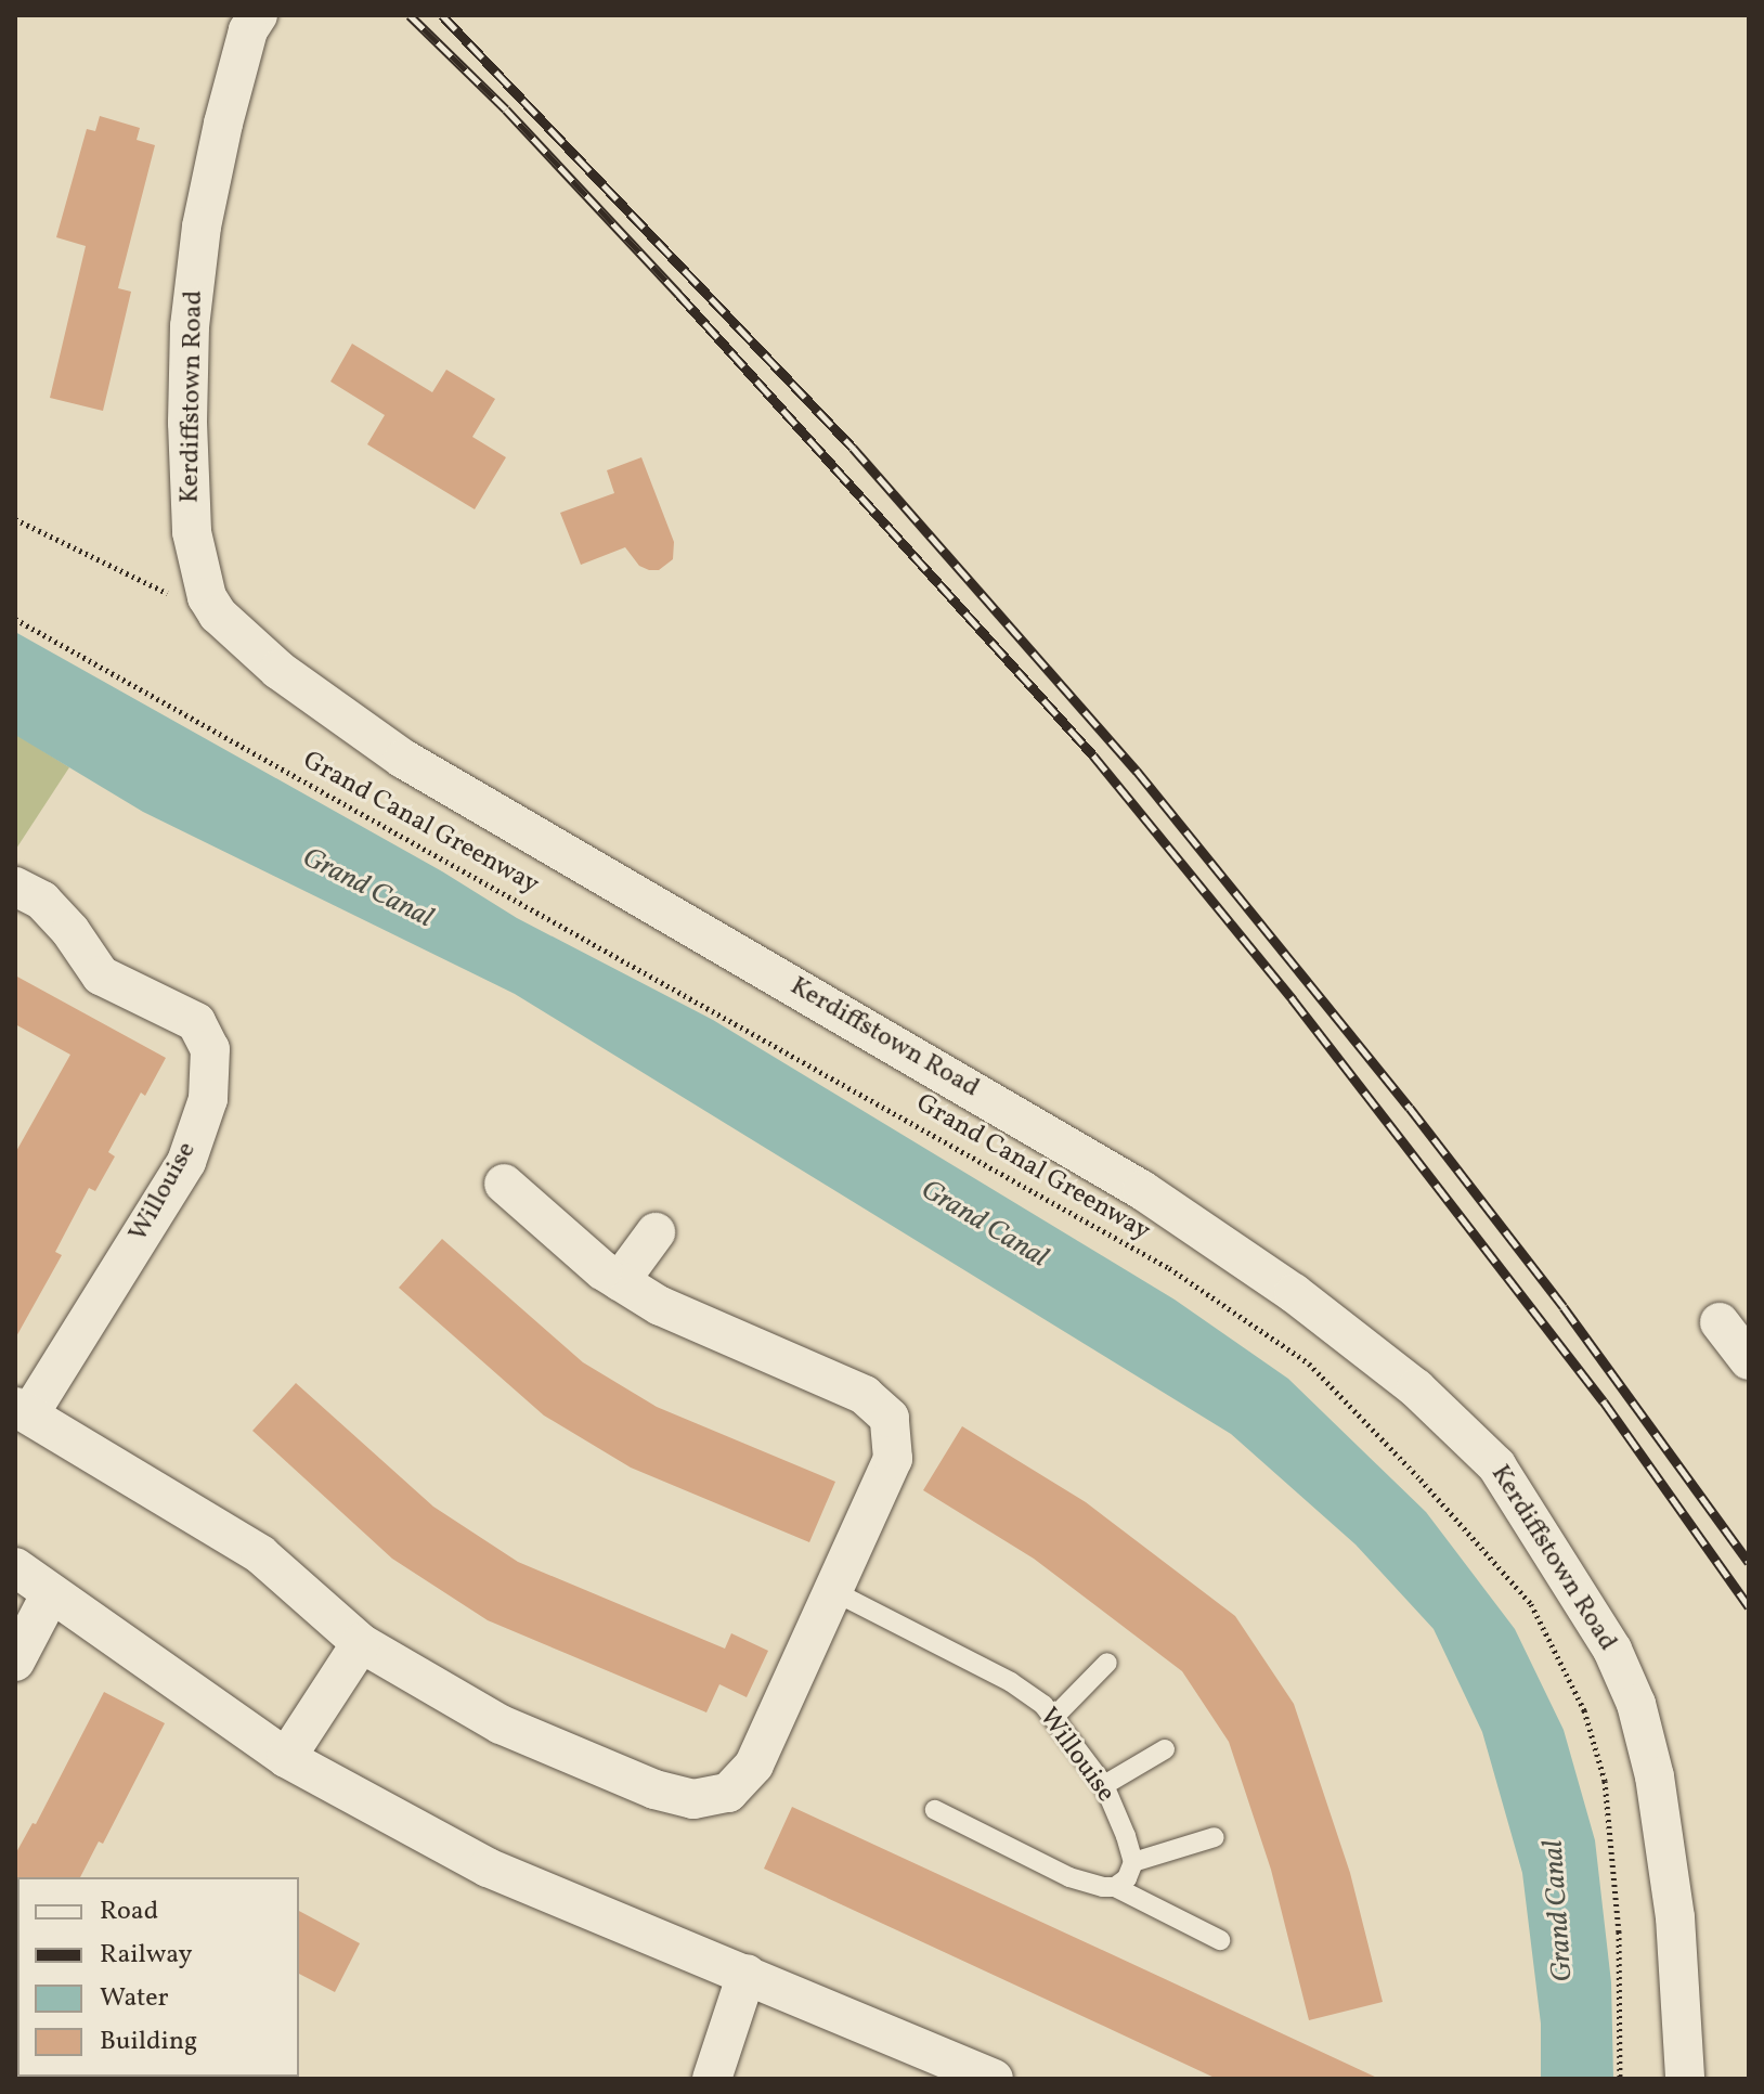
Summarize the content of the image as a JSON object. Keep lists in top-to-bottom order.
{
  "streets": {
    "street": ["Kerdiffstown Road", "Willouise"],
    "path": ["Grand Canal Greenway"]
  },
  "water": ["Grand Canal"],
  "legend": [
    "Road",
    "Railway",
    "Water",
    "Building"
  ]
}
